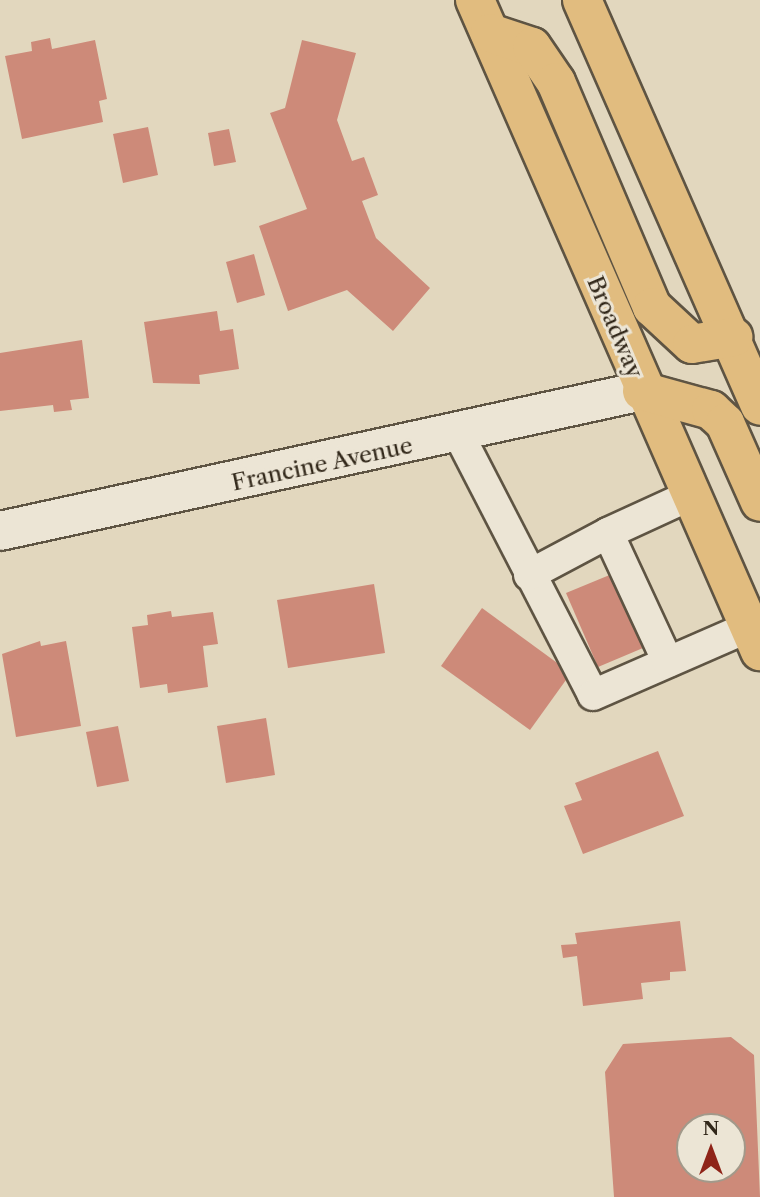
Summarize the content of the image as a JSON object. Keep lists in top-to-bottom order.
{
  "streets": {
    "main road": ["Broadway"],
    "street": ["Francine Avenue"]
  },
  "crossings": [
    ["Broadway", "Francine Avenue"]
  ],
  "north": "top"
}
